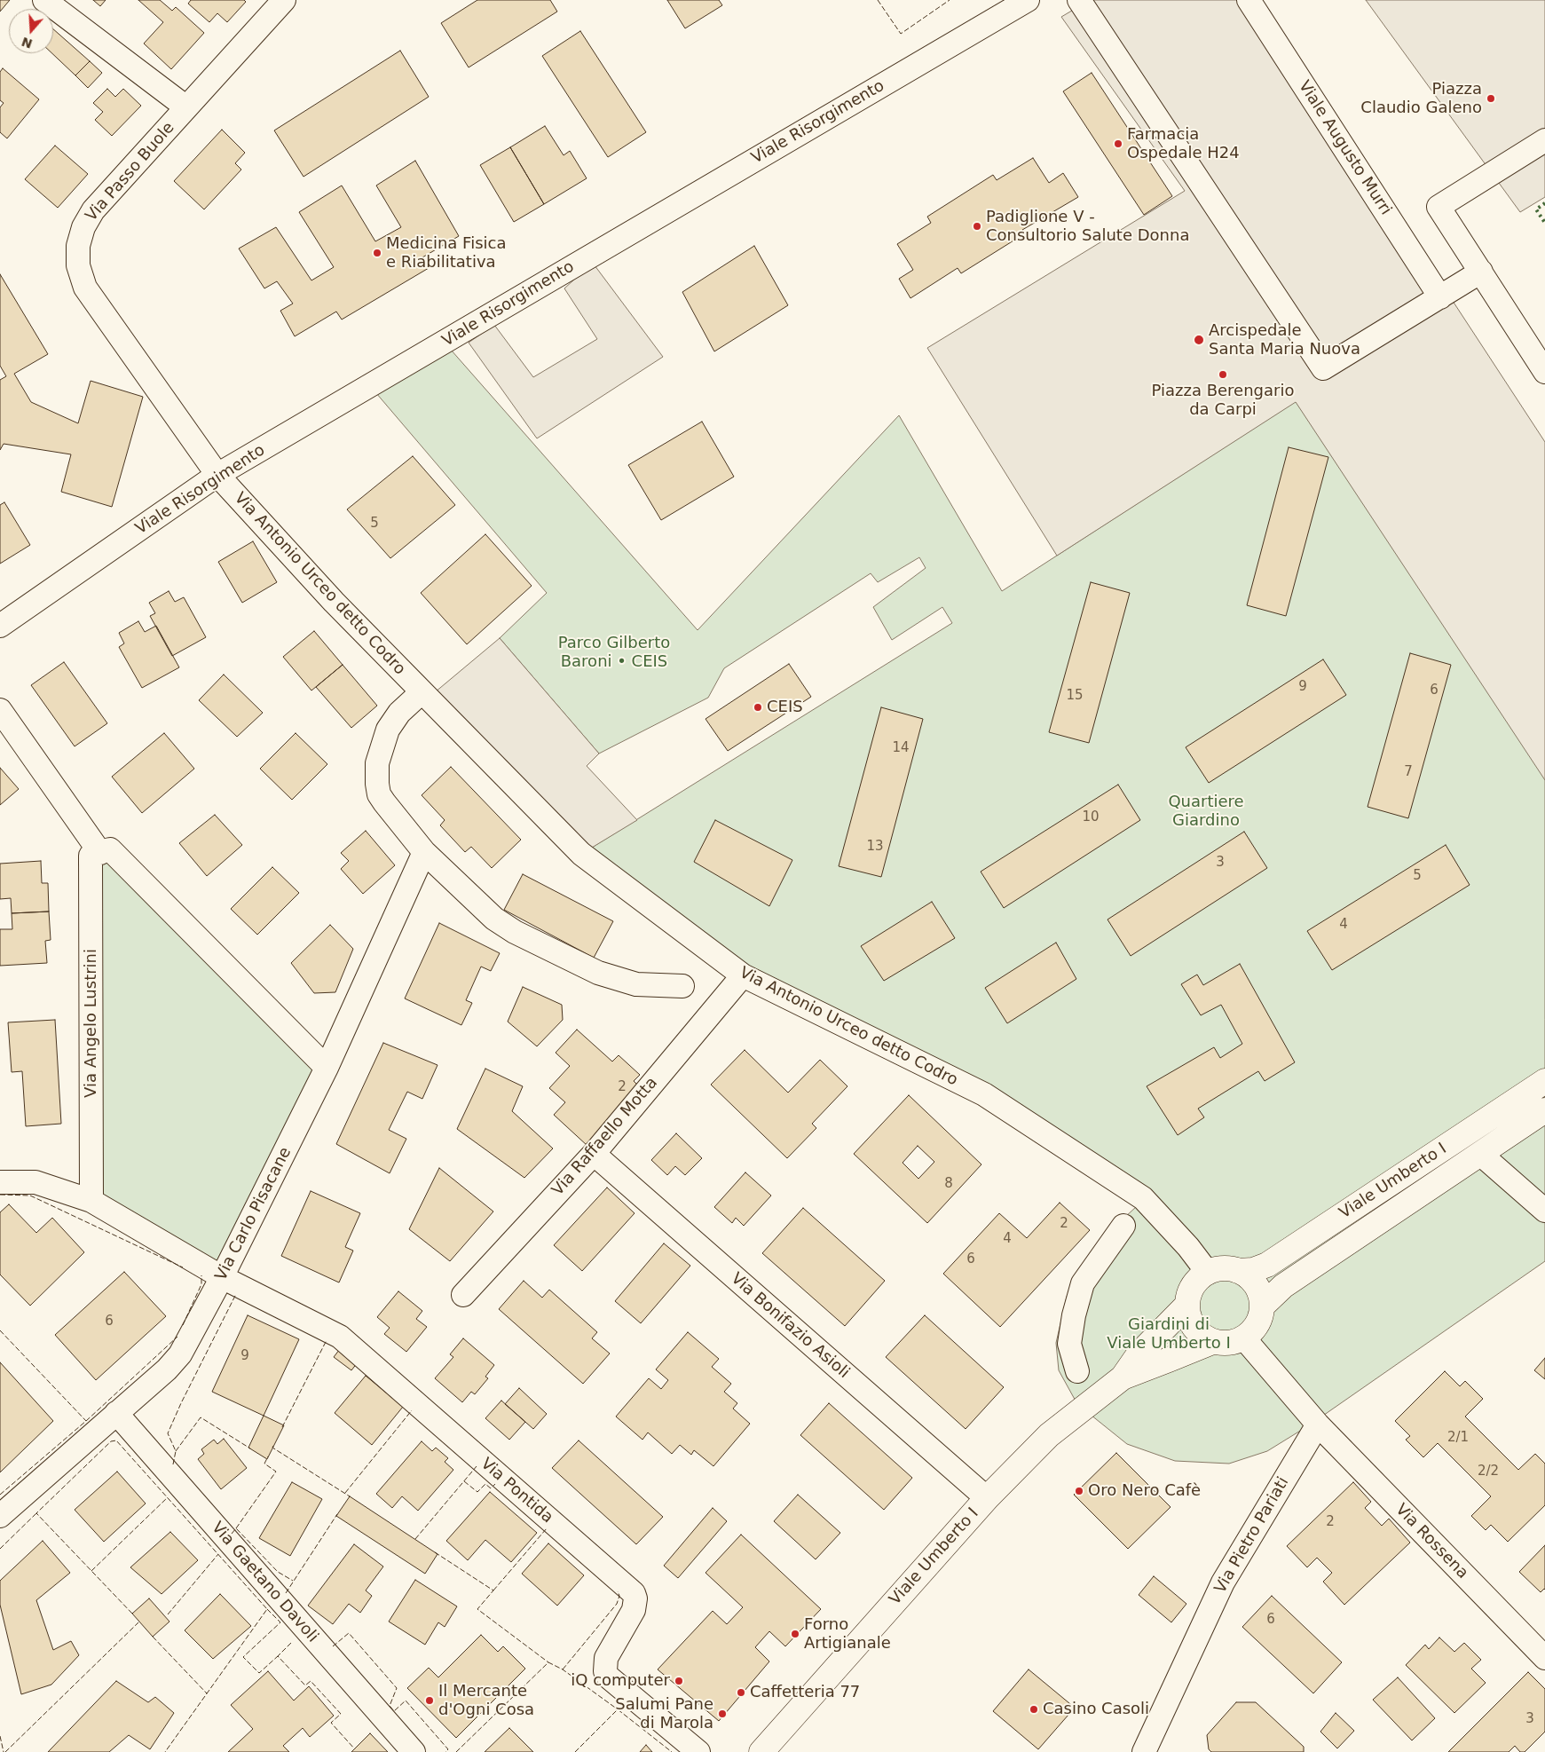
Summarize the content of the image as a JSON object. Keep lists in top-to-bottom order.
{
  "streets": {
    "main road": ["Viale Umberto I"],
    "street": [
      "Viale Risorgimento",
      "Viale Augusto Murri",
      "Via Passo Buole",
      "Via Antonio Urceo detto Codro",
      "Via Angelo Lustrini",
      "Via Raffaello Motta",
      "Via Carlo Pisacane",
      "Via Bonifazio Asioli",
      "Via Pontida",
      "Via Pietro Pariati",
      "Via Rossena",
      "Via Gaetano Davoli"
    ]
  },
  "crossings": [
    ["Viale Risorgimento", "Via Passo Buole"],
    ["Viale Risorgimento", "Via Antonio Urceo detto Codro"],
    ["Via Passo Buole", "Via Antonio Urceo detto Codro"],
    ["Via Antonio Urceo detto Codro", "Via Raffaello Motta"],
    ["Via Antonio Urceo detto Codro", "Viale Umberto I"],
    ["Via Raffaello Motta", "Via Bonifazio Asioli"],
    ["Viale Umberto I", "Via Bonifazio Asioli"],
    ["Via Carlo Pisacane", "Via Pontida"],
    ["Via Carlo Pisacane", "Via Gaetano Davoli"],
    ["Via Pietro Pariati", "Via Rossena"]
  ],
  "parks": ["Parco Gilberto Baroni • CEIS", "Quartiere Giardino", "Giardini di Viale Umberto I"],
  "places": [
    "Piazza Claudio Galeno",
    "Farmacia Ospedale H24",
    "Padiglione V - Consultorio Salute Donna",
    "Medicina Fisica e Riabilitativa",
    "Arcispedale Santa Maria Nuova",
    "Piazza Berengario da Carpi",
    "CEIS",
    "Oro Nero Cafè",
    "Forno Artigianale",
    "iQ computer",
    "Caffetteria 77",
    "Il Mercante d'Ogni Cosa",
    "Casino Casoli",
    "Salumi Pane di Marola"
  ],
  "house_numbers": [
    "5",
    "9",
    "6",
    "15",
    "14",
    "7",
    "10",
    "13",
    "3",
    "5",
    "4",
    "2",
    "8",
    "2",
    "4",
    "6",
    "6",
    "9",
    "2/1",
    "2/2",
    "2",
    "6",
    "3"
  ],
  "north": "bottom"
}
